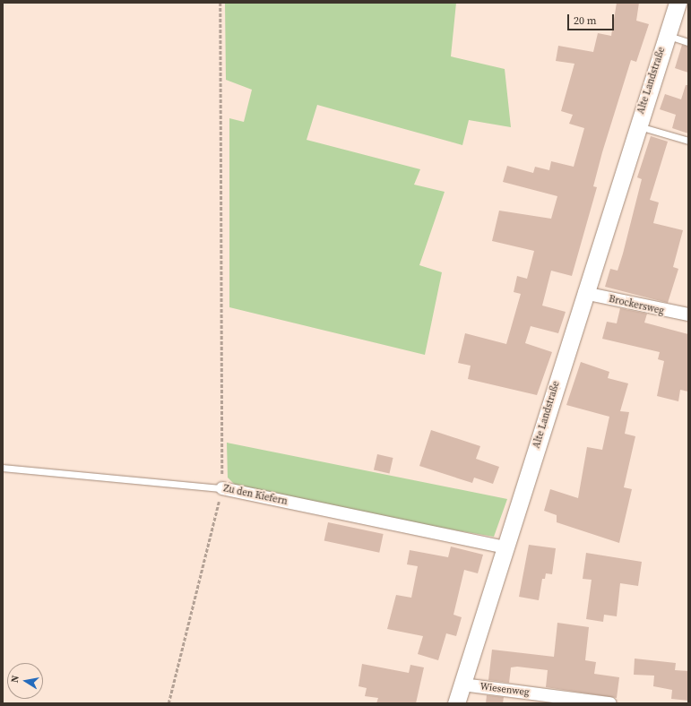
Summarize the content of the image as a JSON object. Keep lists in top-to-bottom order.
{
  "streets": {
    "main road": ["Alte Landstraße"],
    "street": ["Brockersweg", "Zu den Kiefern", "Wiesenweg"]
  },
  "crossings": [
    ["Alte Landstraße", "Brockersweg"],
    ["Alte Landstraße", "Zu den Kiefern"],
    ["Alte Landstraße", "Wiesenweg"]
  ],
  "scale_bar": "20 m",
  "north": "left"
}
